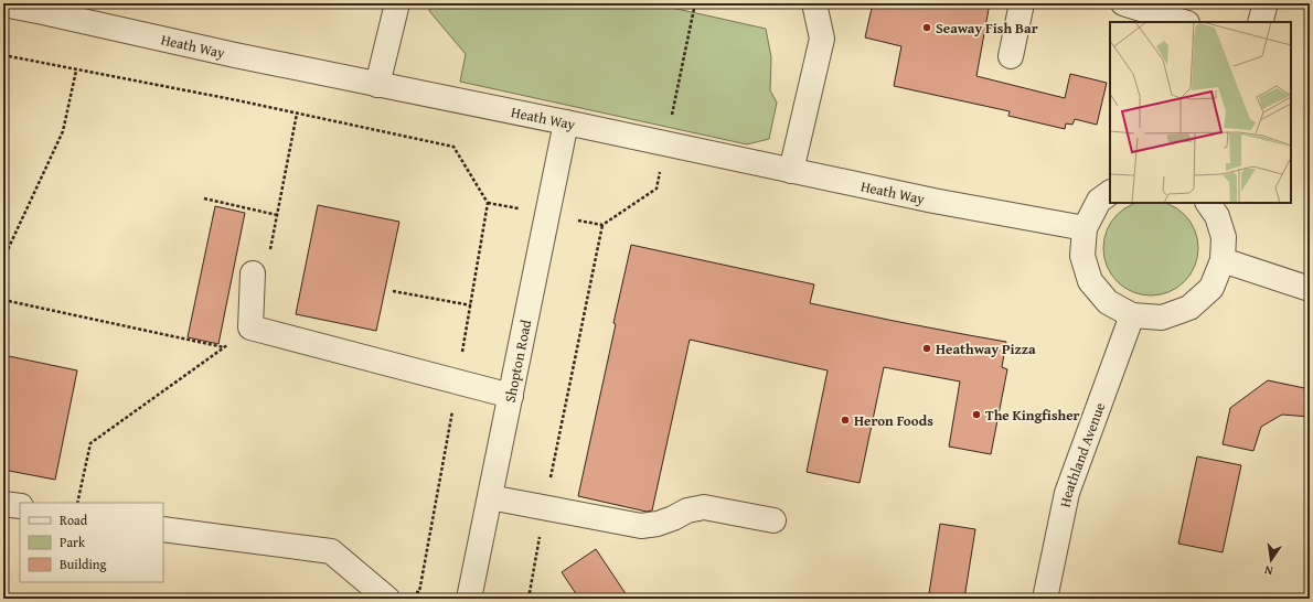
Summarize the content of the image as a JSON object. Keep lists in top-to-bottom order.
{
  "streets": {
    "street": ["Heath Way", "Shopton Road", "Heathland Avenue"]
  },
  "crossings": [
    ["Heath Way", "Shopton Road"]
  ],
  "places": [
    "Seaway Fish Bar",
    "Heathway Pizza",
    "The Kingfisher",
    "Heron Foods"
  ],
  "legend": ["Road", "Park", "Building"],
  "north": "bottom"
}
